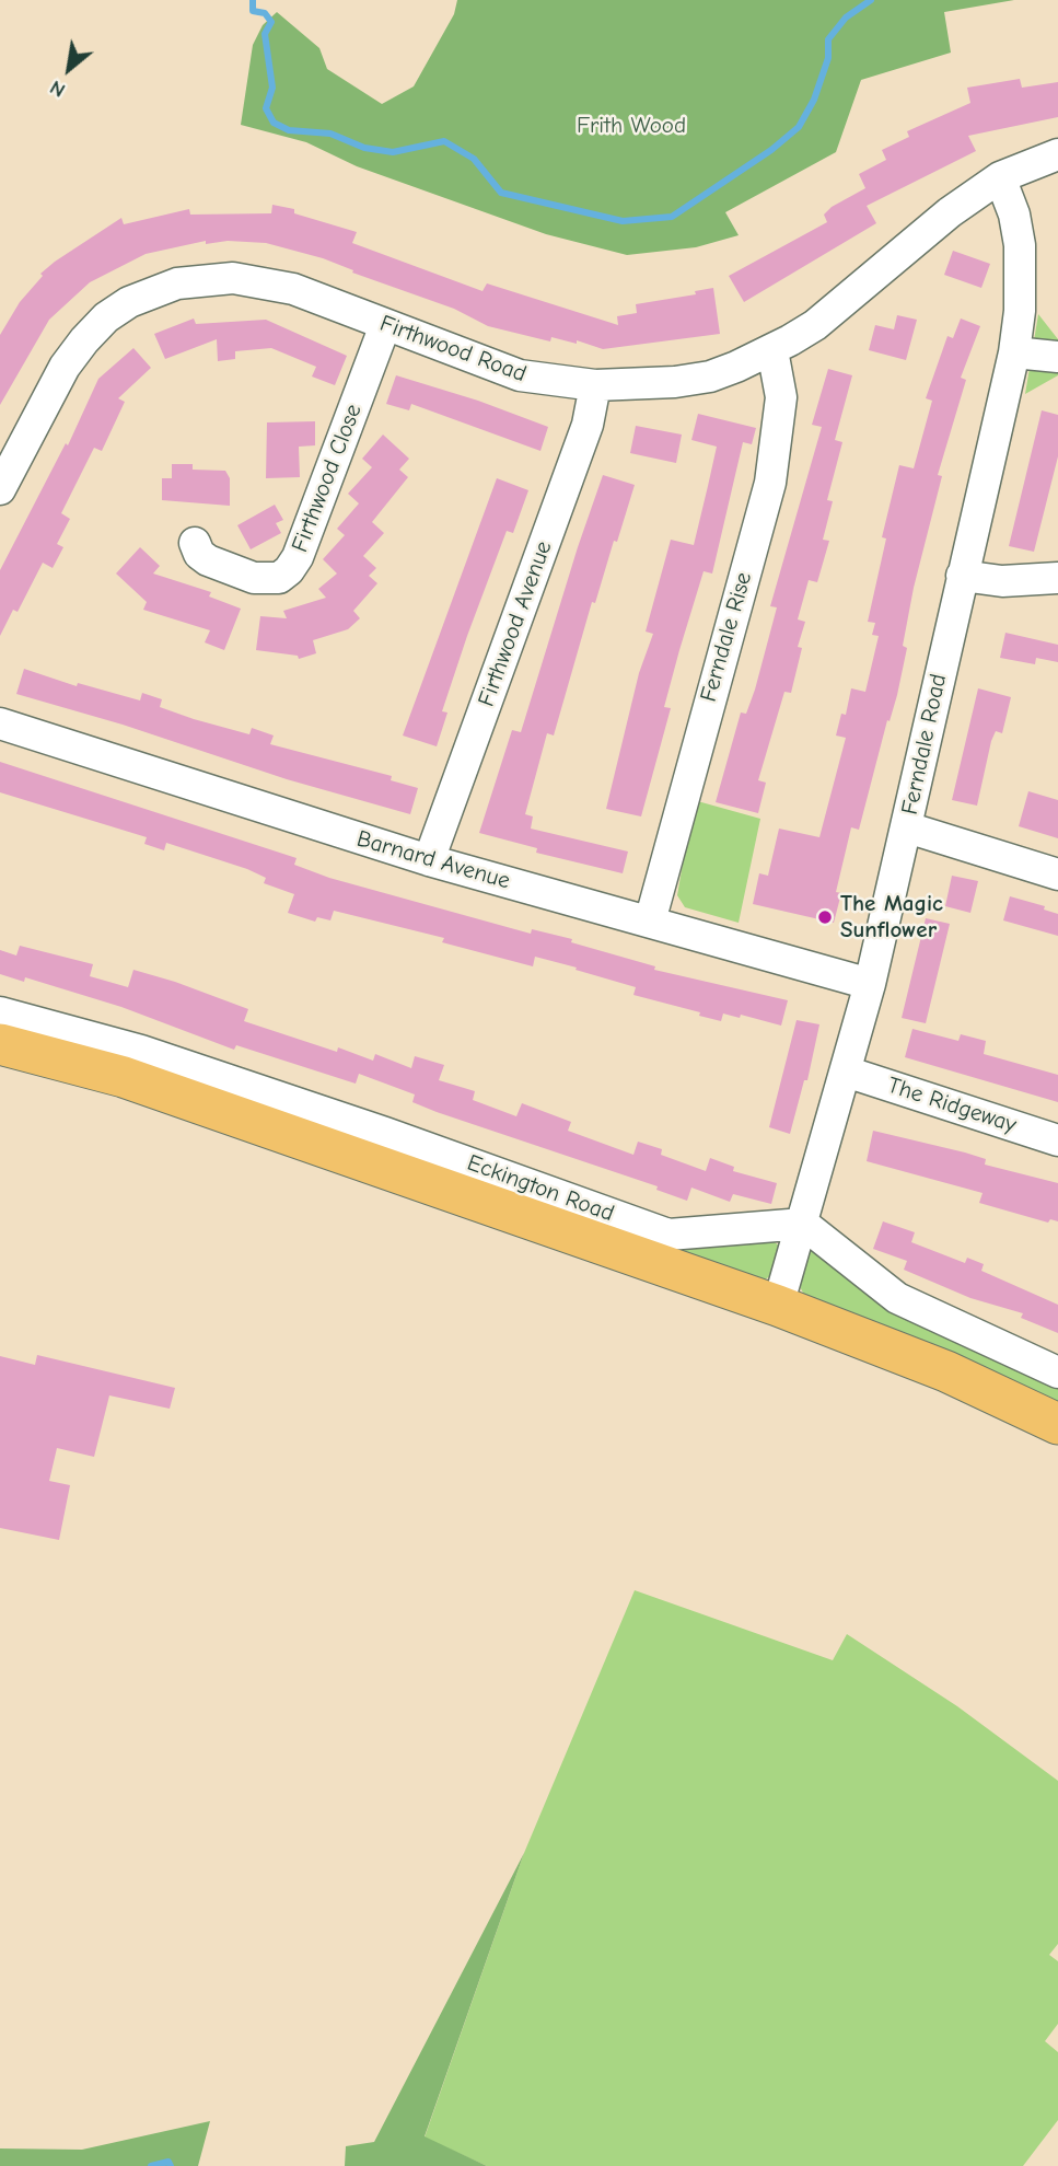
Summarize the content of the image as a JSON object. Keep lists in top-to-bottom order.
{
  "streets": {
    "main road": ["Eckington Road"],
    "street": [
      "Firthwood Road",
      "Firthwood Close",
      "Firthwood Avenue",
      "Ferndale Rise",
      "Ferndale Road",
      "Barnard Avenue",
      "The Ridgeway"
    ]
  },
  "crossings": [
    ["Firthwood Road", "Firthwood Close"],
    ["Firthwood Road", "Firthwood Avenue"],
    ["Firthwood Road", "Ferndale Rise"],
    ["Firthwood Road", "Ferndale Road"],
    ["Firthwood Avenue", "Barnard Avenue"],
    ["Ferndale Rise", "Barnard Avenue"],
    ["Ferndale Road", "Barnard Avenue"],
    ["Ferndale Road", "The Ridgeway"],
    ["Ferndale Road", "Eckington Road"]
  ],
  "parks": ["Frith Wood"],
  "places": ["The Magic Sunflower"],
  "north": "bottom left"
}
